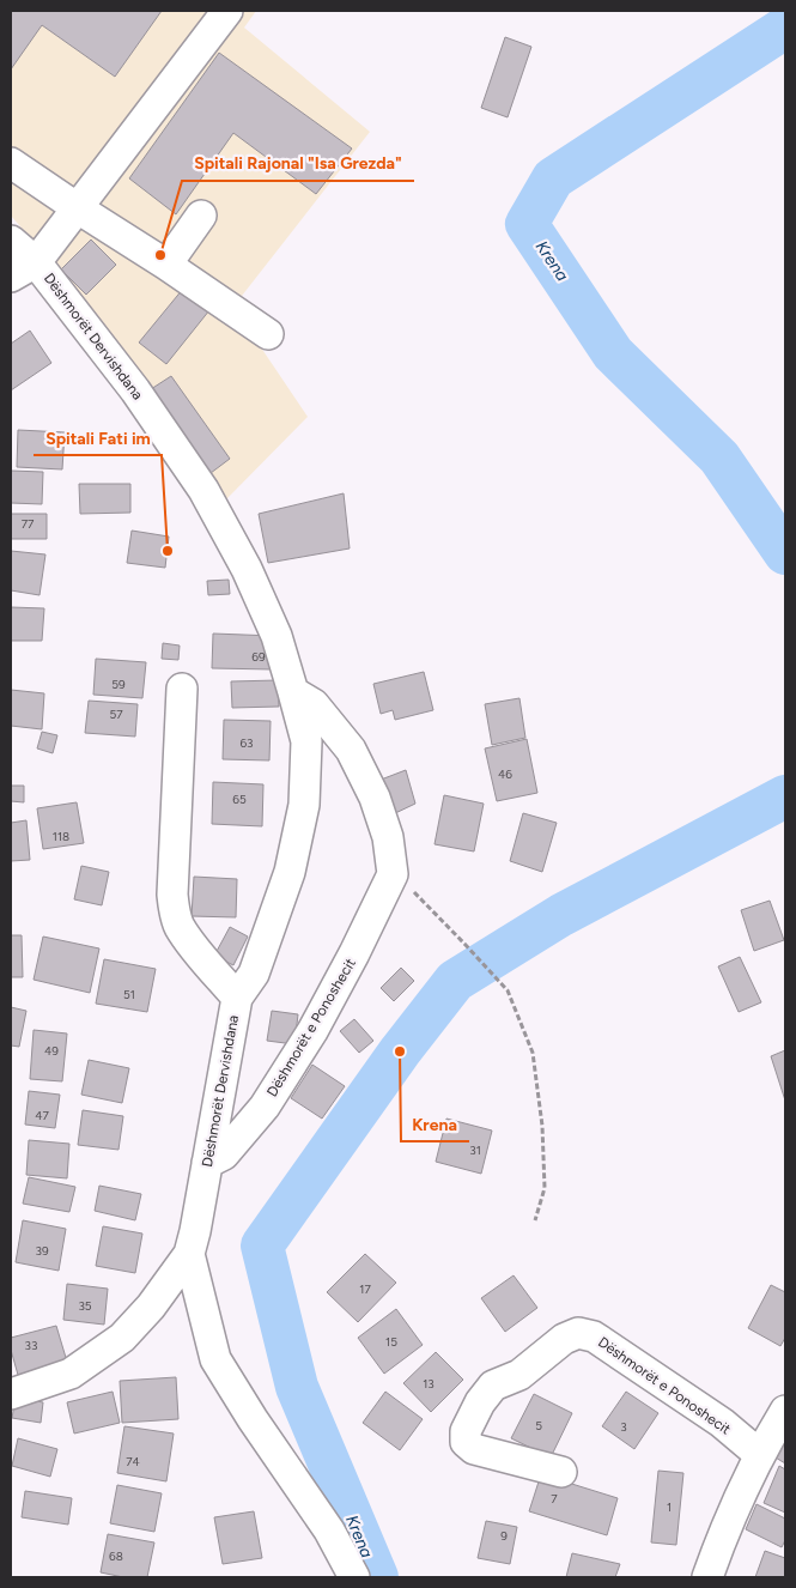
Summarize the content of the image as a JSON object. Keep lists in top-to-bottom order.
{
  "streets": {
    "street": ["Dëshmorët Dervishdana", "Dëshmorët e Ponoshecit"]
  },
  "crossings": [
    ["Dëshmorët Dervishdana", "Dëshmorët e Ponoshecit"]
  ],
  "water": ["Krena"],
  "places": ["Spitali Rajonal \"Isa Grezda\"", "Spitali Fati im", "Krena"],
  "house_numbers": [
    "77",
    "69",
    "59",
    "57",
    "63",
    "46",
    "65",
    "118",
    "51",
    "49",
    "47",
    "31",
    "39",
    "17",
    "35",
    "15",
    "33",
    "13",
    "5",
    "3",
    "74",
    "7",
    "1",
    "9",
    "68"
  ]
}
